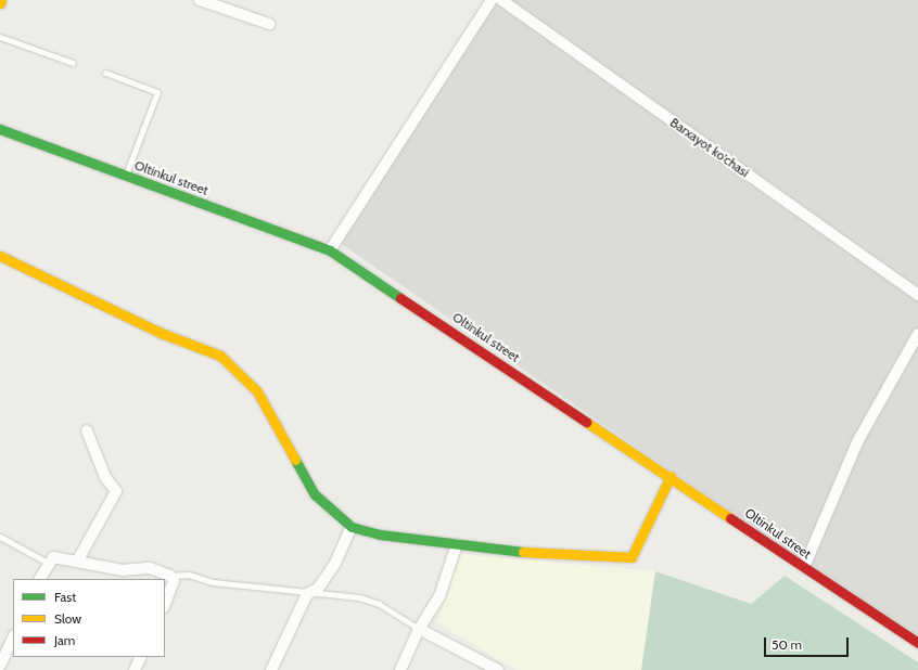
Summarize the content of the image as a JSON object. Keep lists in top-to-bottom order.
{
  "streets": {
    "main road": ["Oltinkul street"],
    "street": ["Barxayot ko'chasi"]
  },
  "legend": ["Fast", "Slow", "Jam"],
  "scale_bar": "50 m"
}
